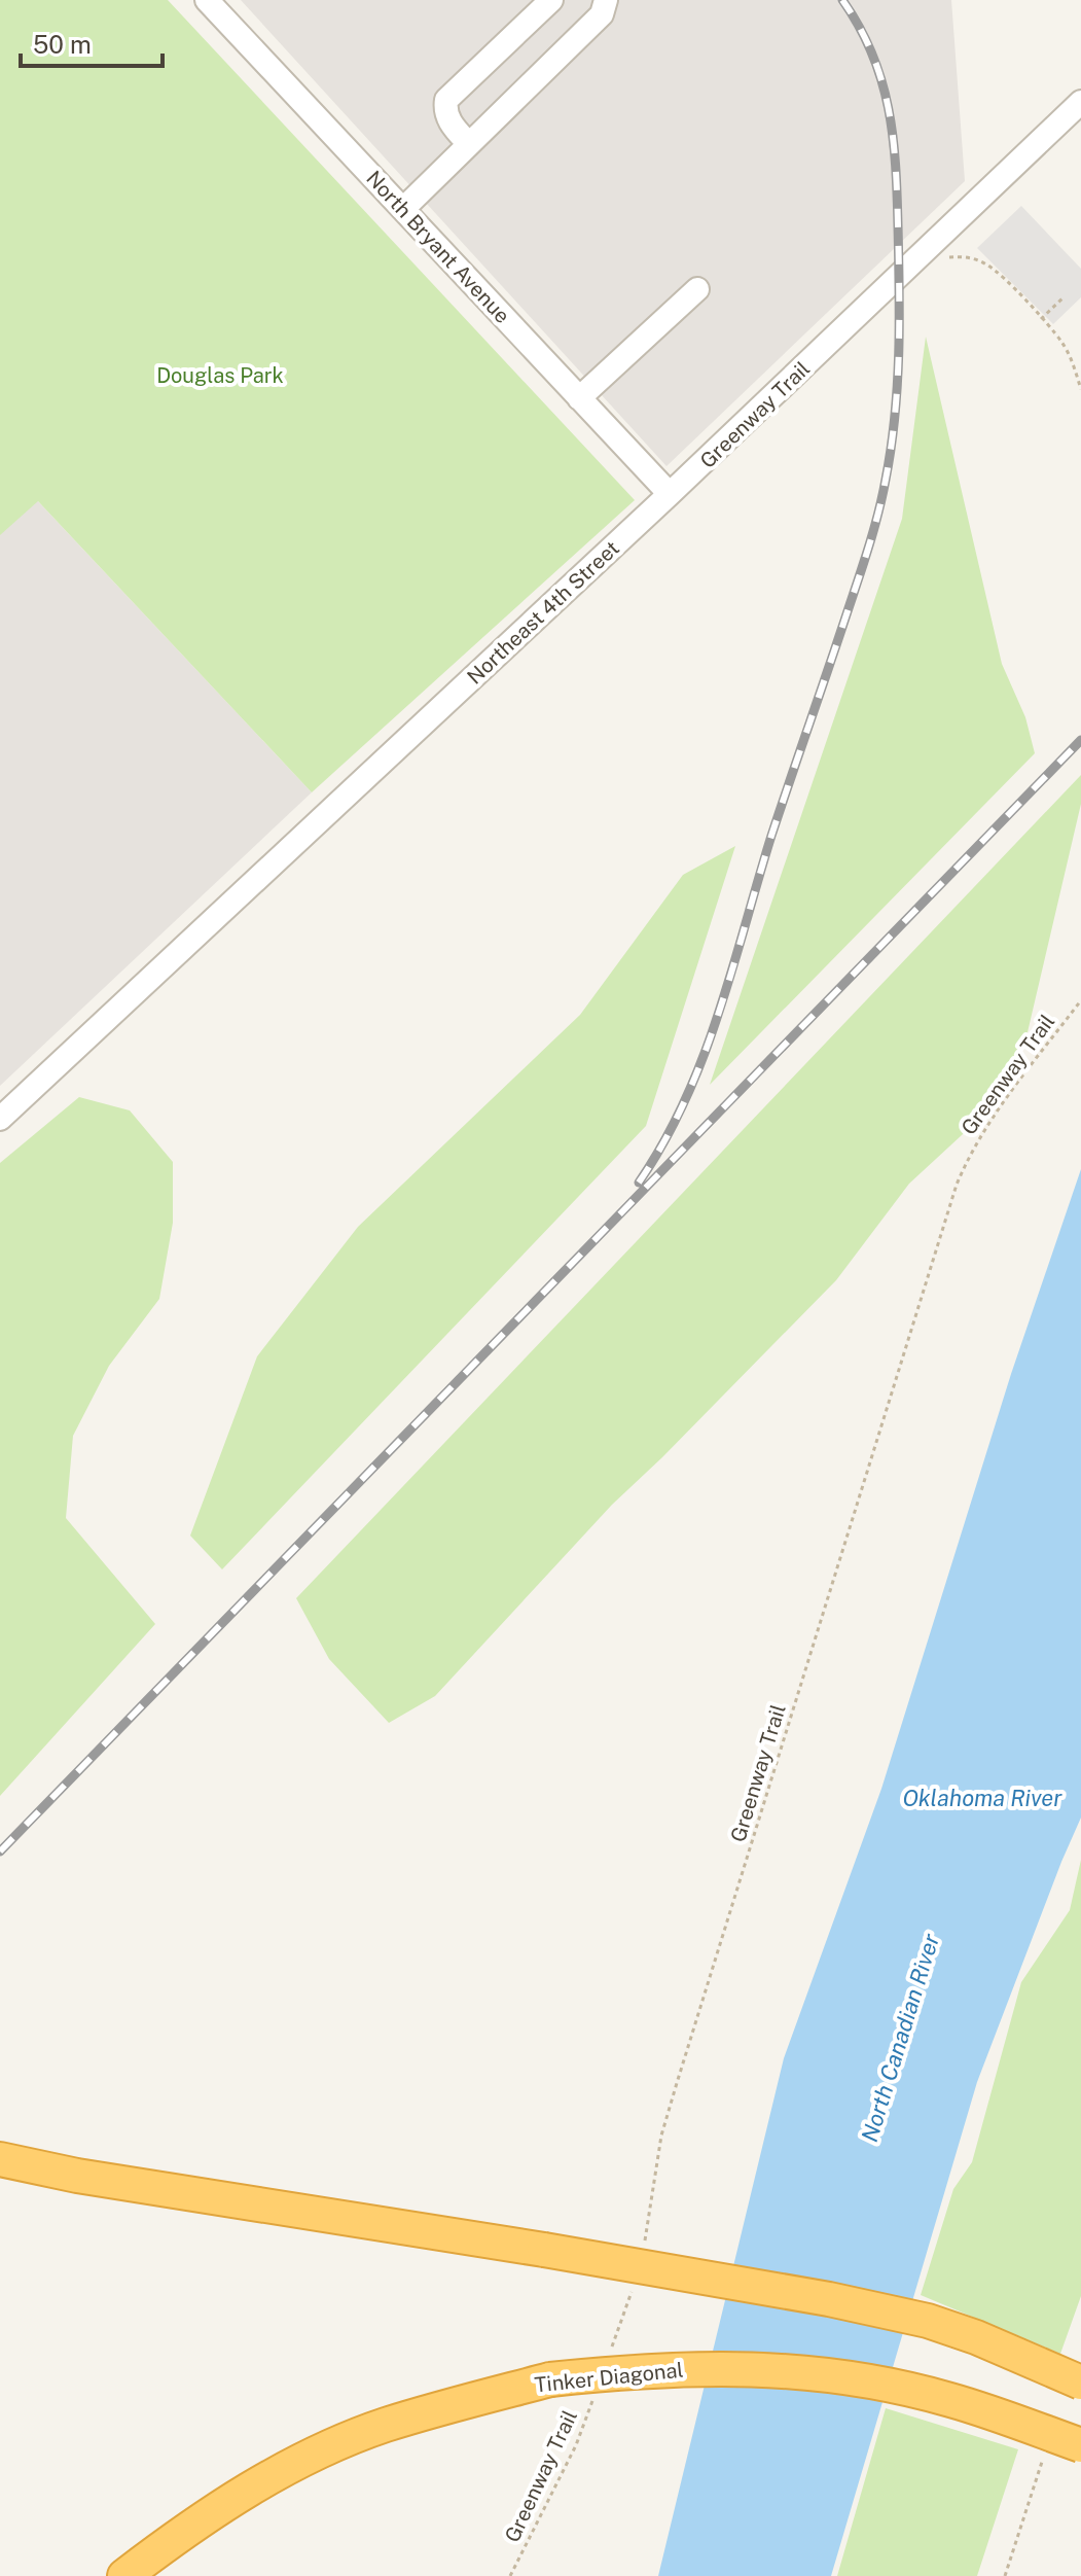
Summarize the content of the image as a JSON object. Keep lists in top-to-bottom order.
{
  "streets": {
    "highway": ["Tinker Diagonal"],
    "street": ["North Bryant Avenue", "Northeast 4th Street"],
    "path": ["Greenway Trail"]
  },
  "crossings": [
    ["North Bryant Avenue", "Northeast 4th Street"]
  ],
  "water": ["Oklahoma River", "North Canadian River"],
  "parks": ["Douglas Park"],
  "scale_bar": "50 m"
}
